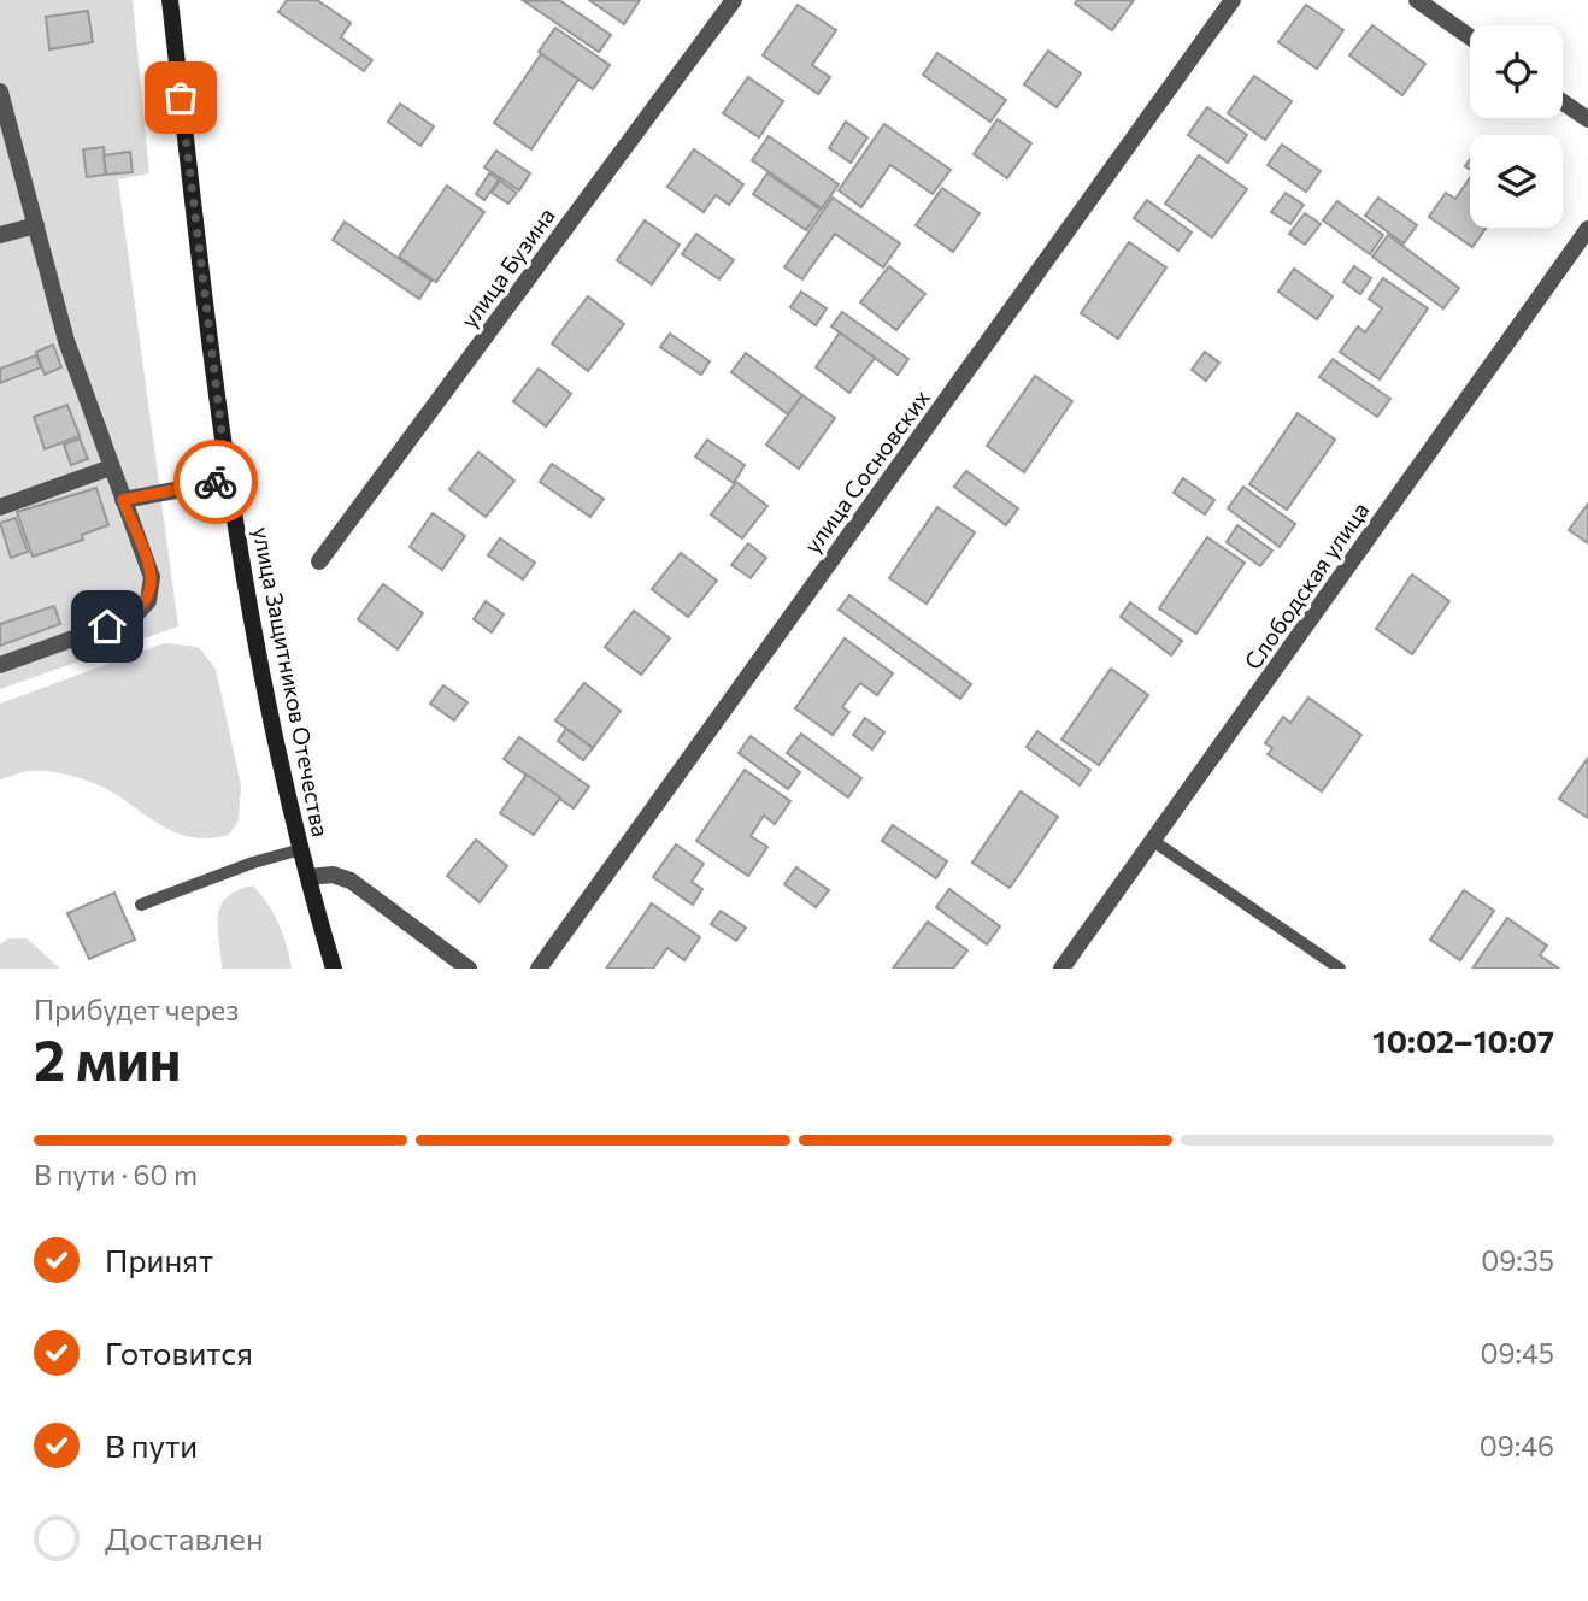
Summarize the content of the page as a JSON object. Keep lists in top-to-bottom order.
{
  "streets": {
    "main road": ["улица Защитников Отечества"],
    "street": ["улица Бузина", "улица Сосновских", "Слободская улица"]
  },
  "page": {
    "heading": ["2 мин", "Прибудет через", "10:02–10:07"],
    "bar": "В пути · 60 m",
    "list": [
      ["Принят", "09:35"],
      ["Готовится", "09:45"],
      ["В пути", "09:46"],
      "Доставлен"
    ]
  }
}
